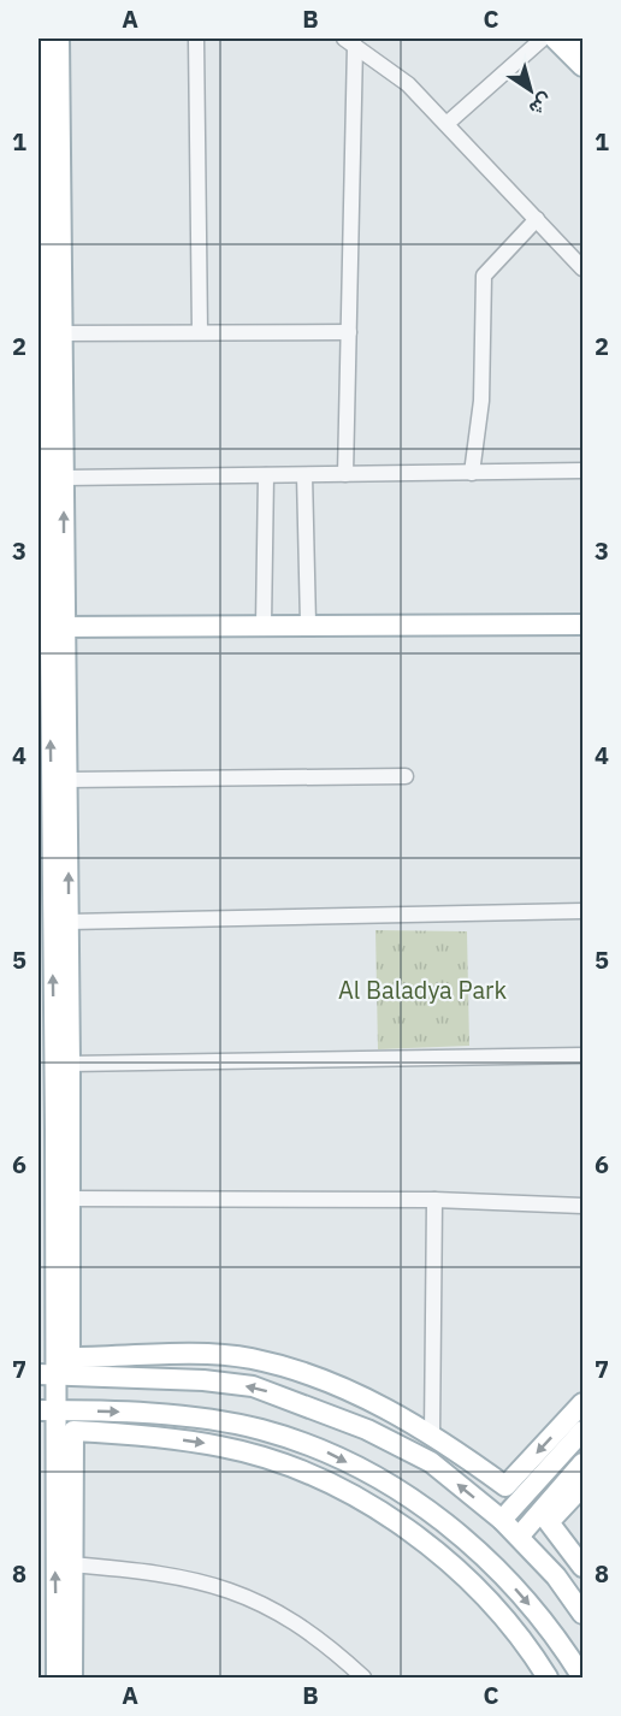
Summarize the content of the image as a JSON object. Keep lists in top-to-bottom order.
{
  "parks": ["Al Baladya Park"],
  "north": "bottom right",
  "grid": {
    "columns": ["A", "B", "C"],
    "rows": [
      "1",
      "2",
      "3",
      "4",
      "5",
      "6",
      "7",
      "8"
    ]
  }
}
